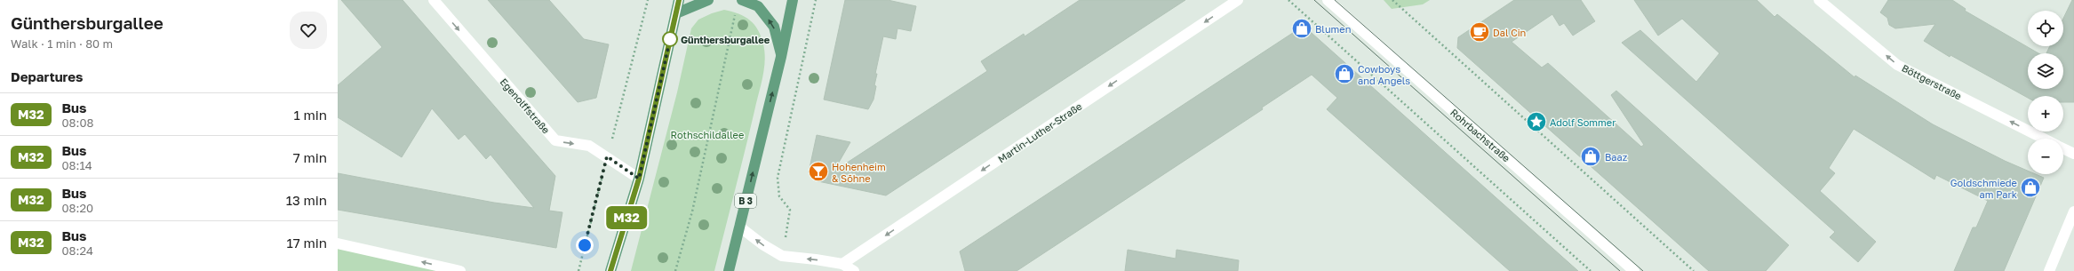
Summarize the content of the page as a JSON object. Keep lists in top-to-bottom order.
{
  "streets": {
    "main road": ["B 3"],
    "street": [
      "Böttgerstraße",
      "Egenolffstraße",
      "Martin-Luther-Straße",
      "Rohrbachstraße"
    ]
  },
  "one_way": ["Böttgerstraße", "Egenolffstraße", "Martin-Luther-Straße"],
  "parks": ["Rothschildallee"],
  "places": {
    "shop": [
      "Blumen",
      "Cowboys and Angels",
      "Baaz",
      "Goldschmiede am Park"
    ],
    "cafe": ["Dal Cin"],
    "other": ["Günthersburgallee"],
    "place": ["Adolf Sommer"],
    "bar": ["Hohenheim & Sõhne"]
  },
  "lines": ["bus line M32"],
  "page": {
    "heading": [
      ["Günthersburgallee", "Walk · 1 min · 80 m"],
      "Departures"
    ],
    "on_map": "M32",
    "map_buttons": ["+", "−"],
    "list": [
      {
        "mark": "M32",
        "name": "Bus",
        "note": "08:08",
        "value": "1 min"
      },
      {
        "mark": "M32",
        "name": "Bus",
        "note": "08:14",
        "value": "7 min"
      },
      {
        "mark": "M32",
        "name": "Bus",
        "note": "08:20",
        "value": "13 min"
      },
      {
        "mark": "M32",
        "name": "Bus",
        "note": "08:24",
        "value": "17 min"
      }
    ]
  }
}
